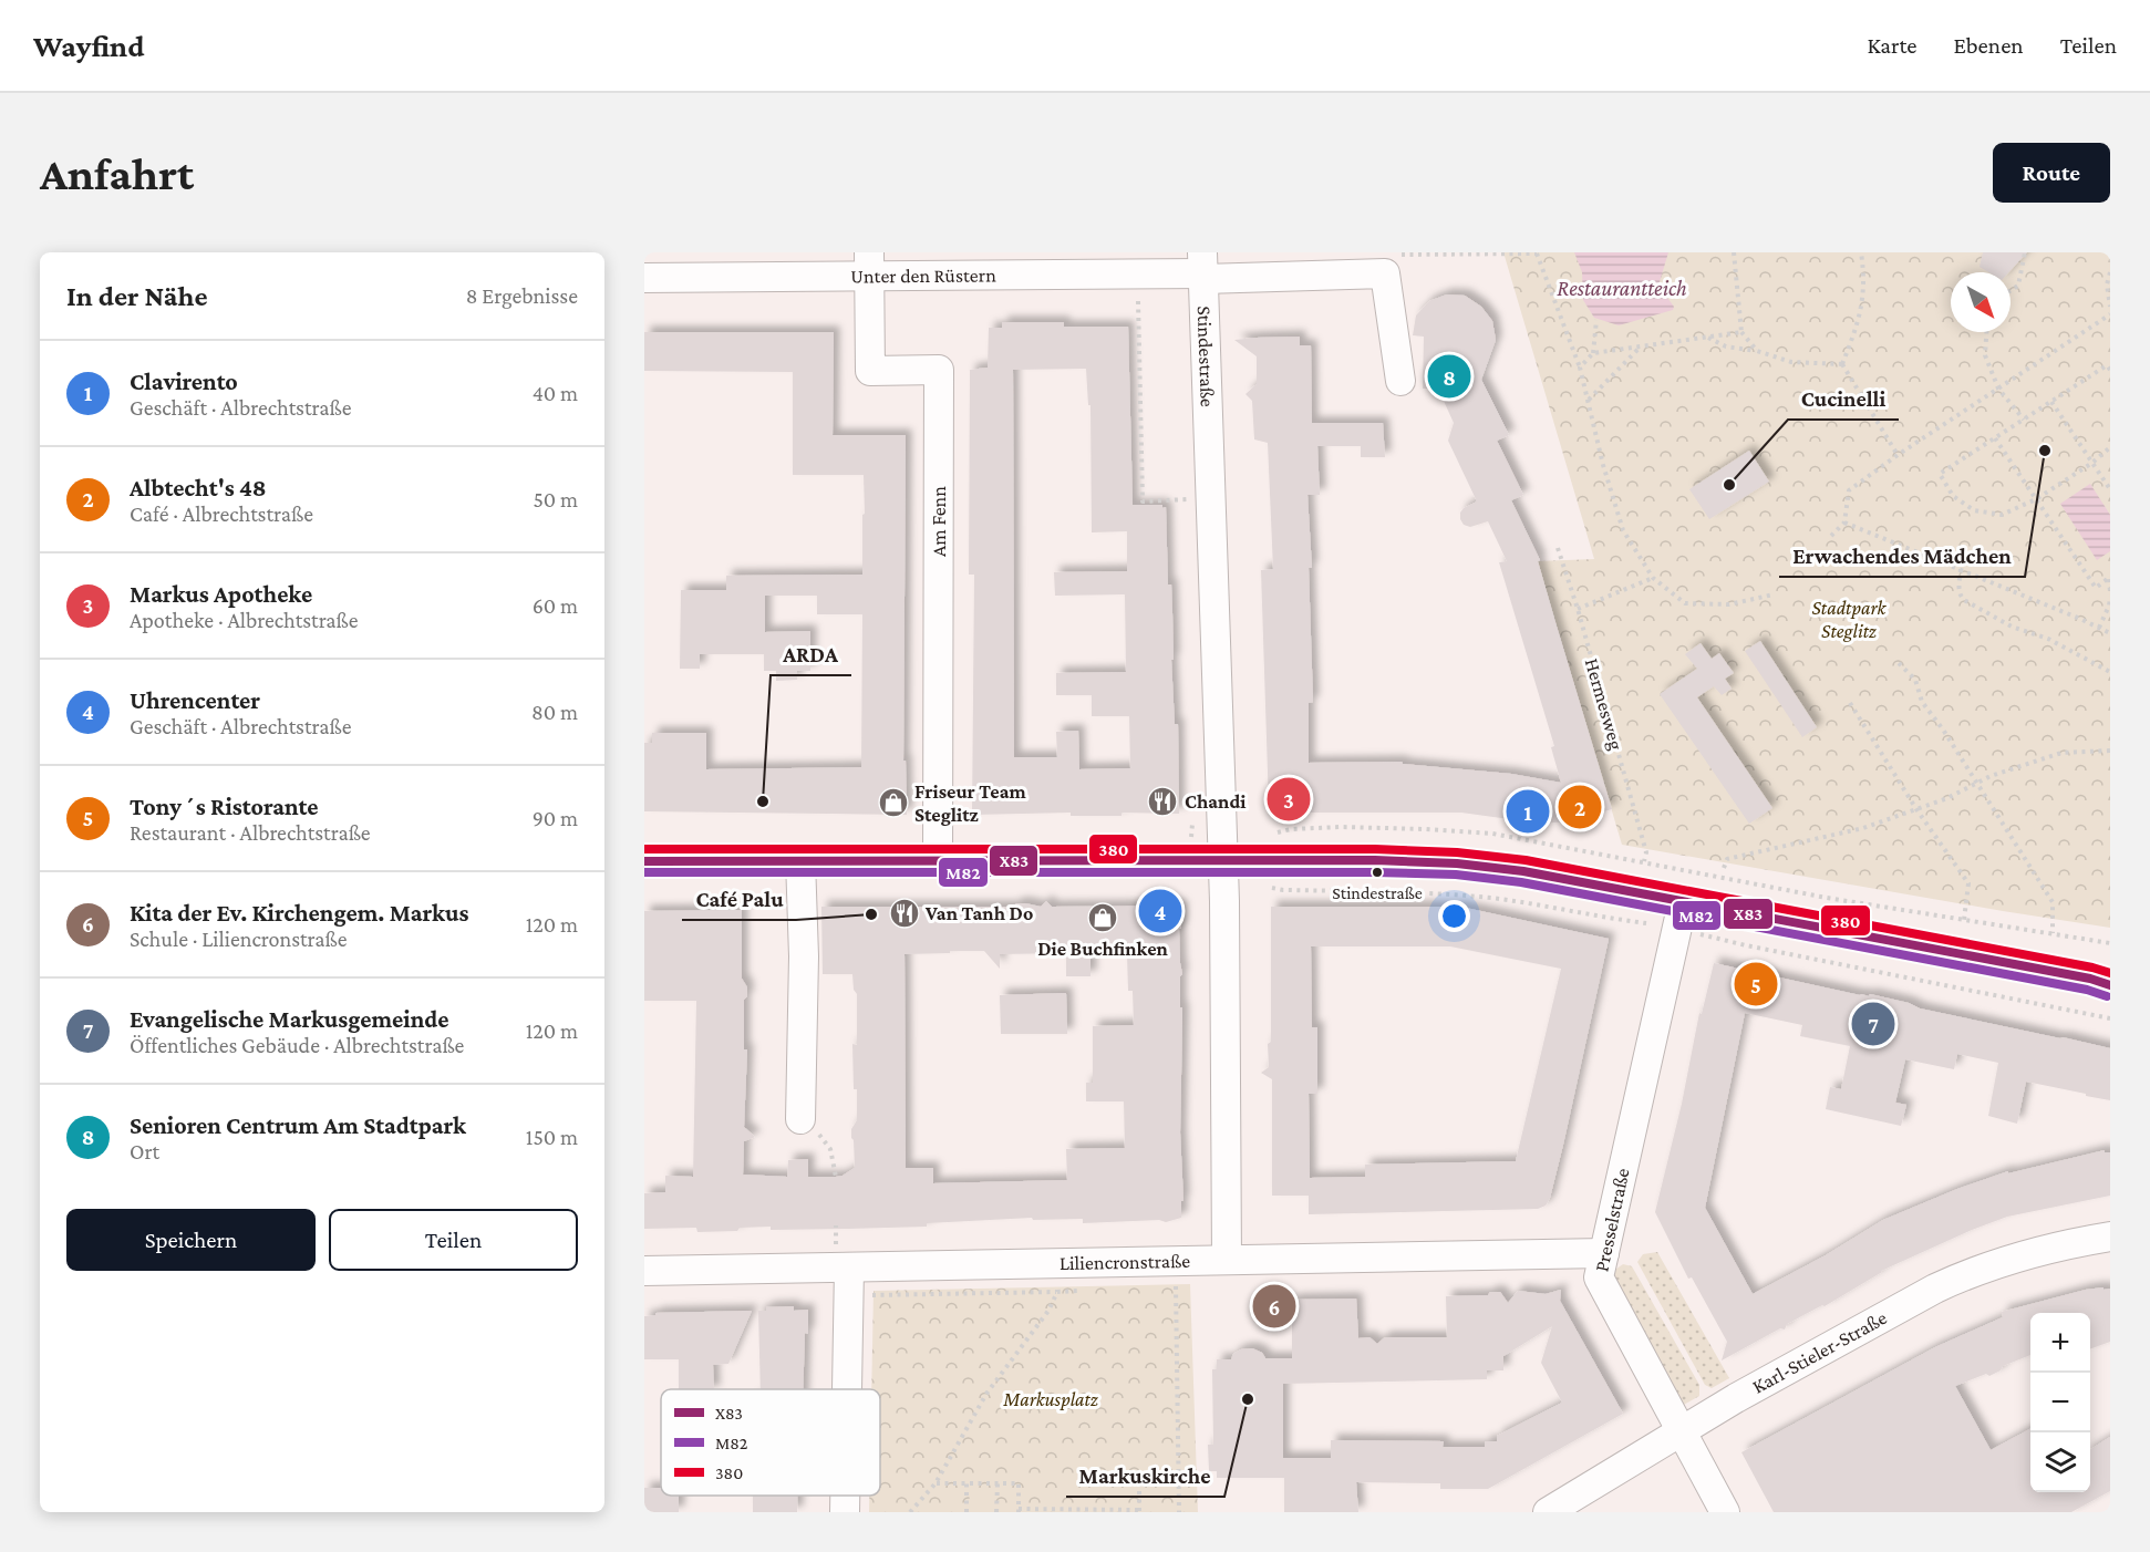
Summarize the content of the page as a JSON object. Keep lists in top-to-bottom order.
{
  "streets": {
    "street": [
      "Unter den Rüstern",
      "Stindestraße",
      "Am Fenn",
      "Presselstraße",
      "Liliencronstraße",
      "Karl-Stieler-Straße"
    ],
    "path": ["Hermesweg"]
  },
  "crossings": [
    ["Unter den Rüstern", "Stindestraße"],
    ["Unter den Rüstern", "Am Fenn"],
    ["Stindestraße", "Liliencronstraße"],
    ["Presselstraße", "Liliencronstraße"],
    ["Presselstraße", "Karl-Stieler-Straße"]
  ],
  "water": ["Restaurantteich"],
  "parks": ["Stadtpark Steglitz", "Markusplatz"],
  "places": {
    "other": [
      "Erwachendes Mädchen",
      "Cucinelli",
      "ARDA",
      "Stindestraße",
      "Café Palu",
      "Markuskirche"
    ],
    "restaurant": ["Chandi", "Van Tanh Do"],
    "shop": ["Friseur Team Steglitz", "Die Buchfinken"]
  },
  "lines": ["transit line 380", "transit line X83", "transit line M82"],
  "legend": ["X83", "M82", "380"],
  "north": "bottom right",
  "page": {
    "header": "Wayfind",
    "nav": ["Karte", "Ebenen", "Teilen"],
    "buttons": [
      "Route",
      ["Speichern", "Teilen"]
    ],
    "title": "Anfahrt",
    "heading": ["In der Nähe", "8 Ergebnisse"],
    "list": [
      {
        "mark": "1",
        "name": "Clavirento",
        "note": "Geschäft · Albrechtstraße",
        "value": "40 m"
      },
      {
        "mark": "2",
        "name": "Albtecht's 48",
        "note": "Café · Albrechtstraße",
        "value": "50 m"
      },
      {
        "mark": "3",
        "name": "Markus Apotheke",
        "note": "Apotheke · Albrechtstraße",
        "value": "60 m"
      },
      {
        "mark": "4",
        "name": "Uhrencenter",
        "note": "Geschäft · Albrechtstraße",
        "value": "80 m"
      },
      {
        "mark": "5",
        "name": "Tony´s Ristorante",
        "note": "Restaurant · Albrechtstraße",
        "value": "90 m"
      },
      {
        "mark": "6",
        "name": "Kita der Ev. Kirchengem. Markus",
        "note": "Schule · Liliencronstraße",
        "value": "120 m"
      },
      {
        "mark": "7",
        "name": "Evangelische Markusgemeinde",
        "note": "Öffentliches Gebäude · Albrechtstraße",
        "value": "120 m"
      },
      {
        "mark": "8",
        "name": "Senioren Centrum Am Stadtpark",
        "note": "Ort",
        "value": "150 m"
      }
    ],
    "pins": [
      "8",
      "3",
      "2",
      "1",
      "4",
      "5",
      "7",
      "6"
    ],
    "map_buttons": ["+", "−"]
  }
}
